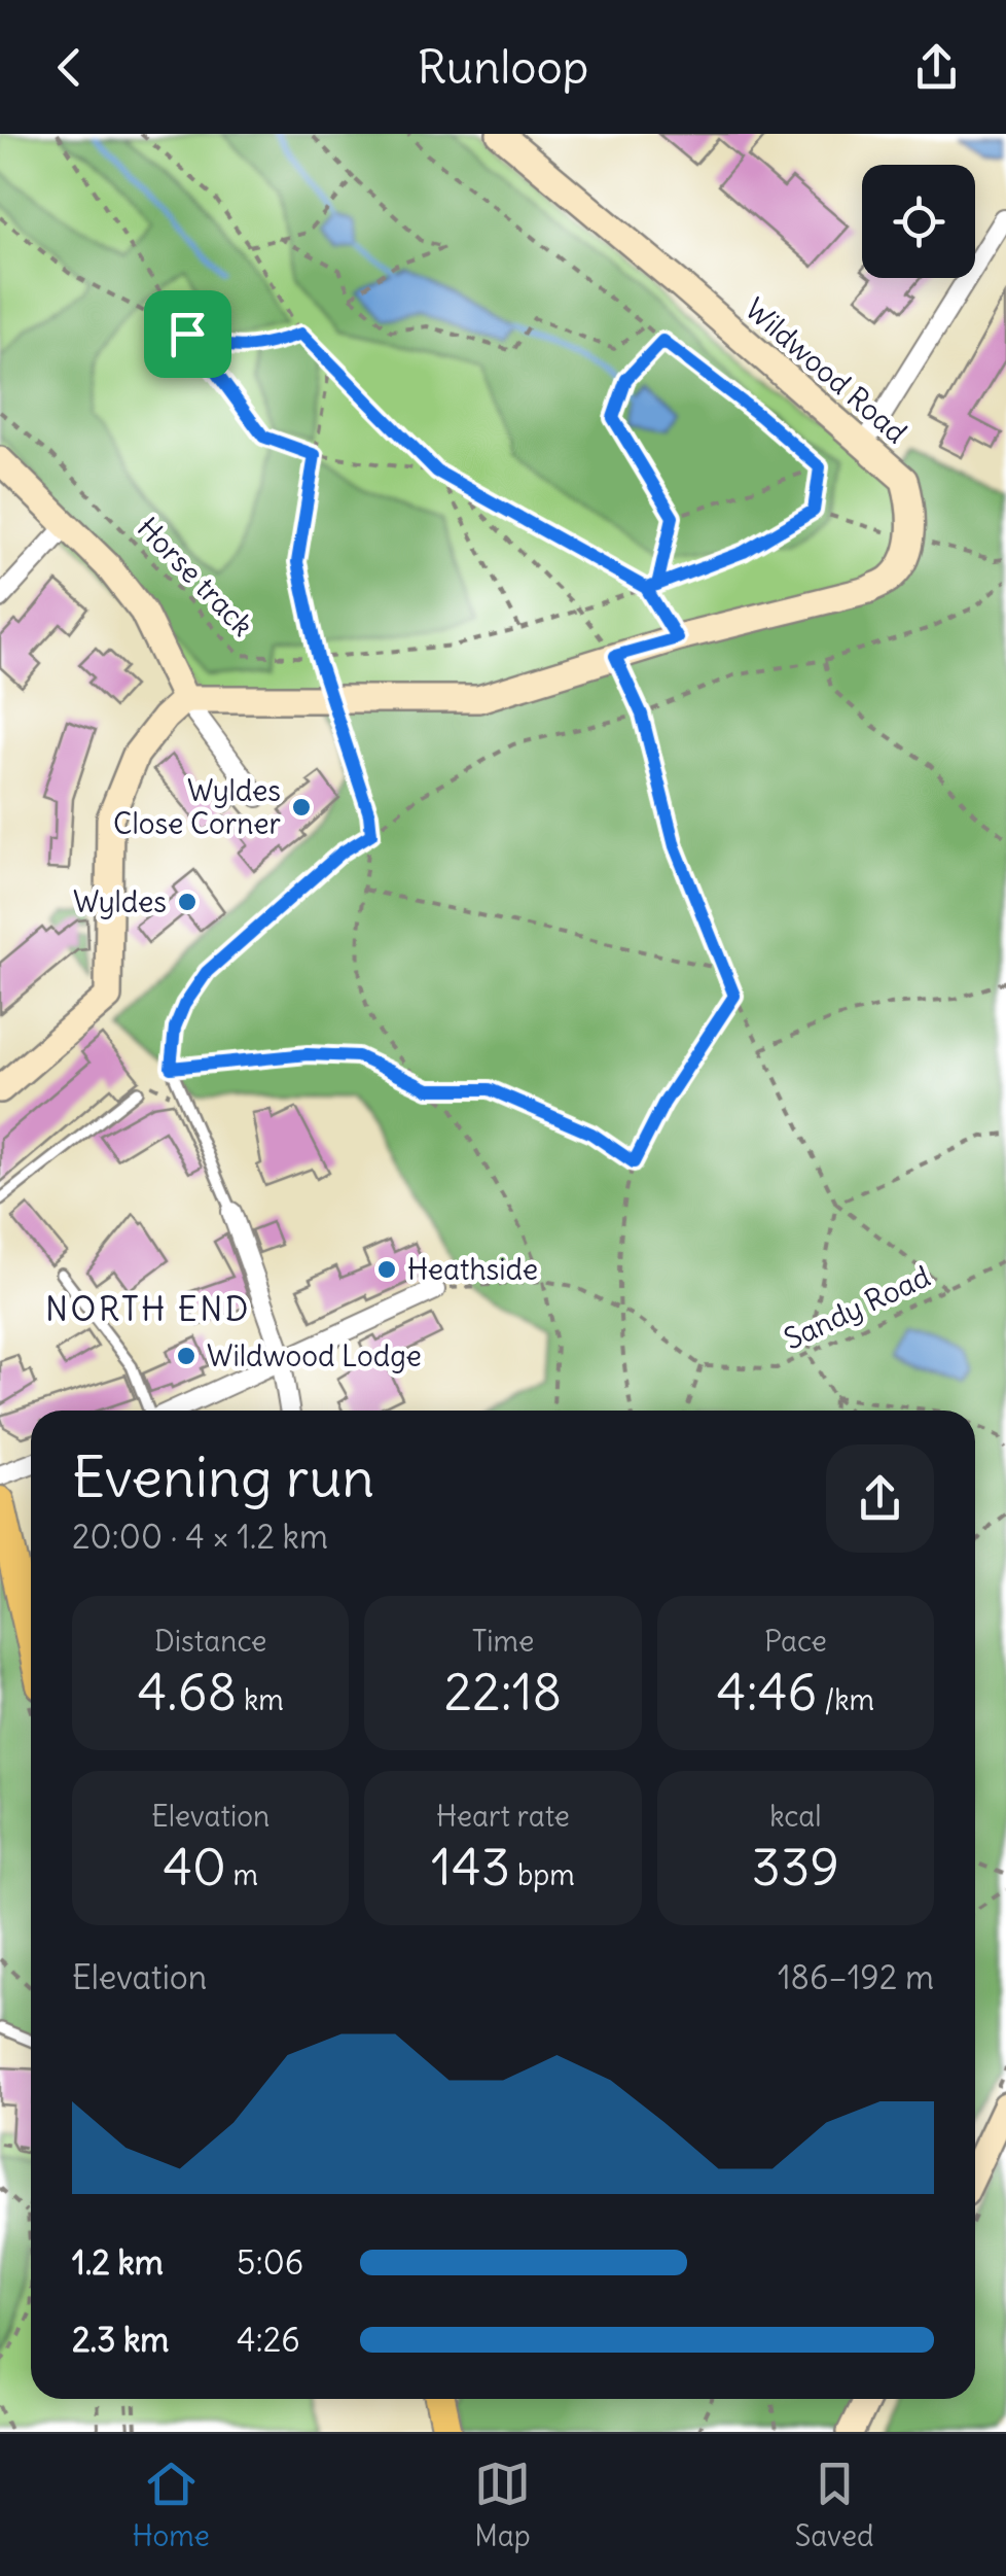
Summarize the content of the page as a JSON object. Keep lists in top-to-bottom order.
{
  "streets": {
    "street": ["Wildwood Road"],
    "path": ["Horse track", "Sandy Road"]
  },
  "districts": ["NORTH END"],
  "places": [
    "Wyldes Close Corner",
    "Wyldes",
    "Heathside",
    "Wildwood Lodge"
  ],
  "page": {
    "header": "Runloop",
    "heading": ["Evening run", "20:00 · 4 × 1.2 km"],
    "stats": [
      ["Distance", "4.68 km"],
      ["Time", "22:18"],
      ["Pace", "4:46 /km"],
      ["Elevation", "40 m"],
      ["Heart rate", "143 bpm"],
      ["kcal", "339"]
    ],
    "chart": ["Elevation", "186–192 m"],
    "list": [
      {
        "name": "1.2 km",
        "note": "5:06"
      },
      {
        "name": "2.3 km",
        "note": "4:26"
      }
    ],
    "tabs": ["Home", "Map", "Saved"]
  }
}
